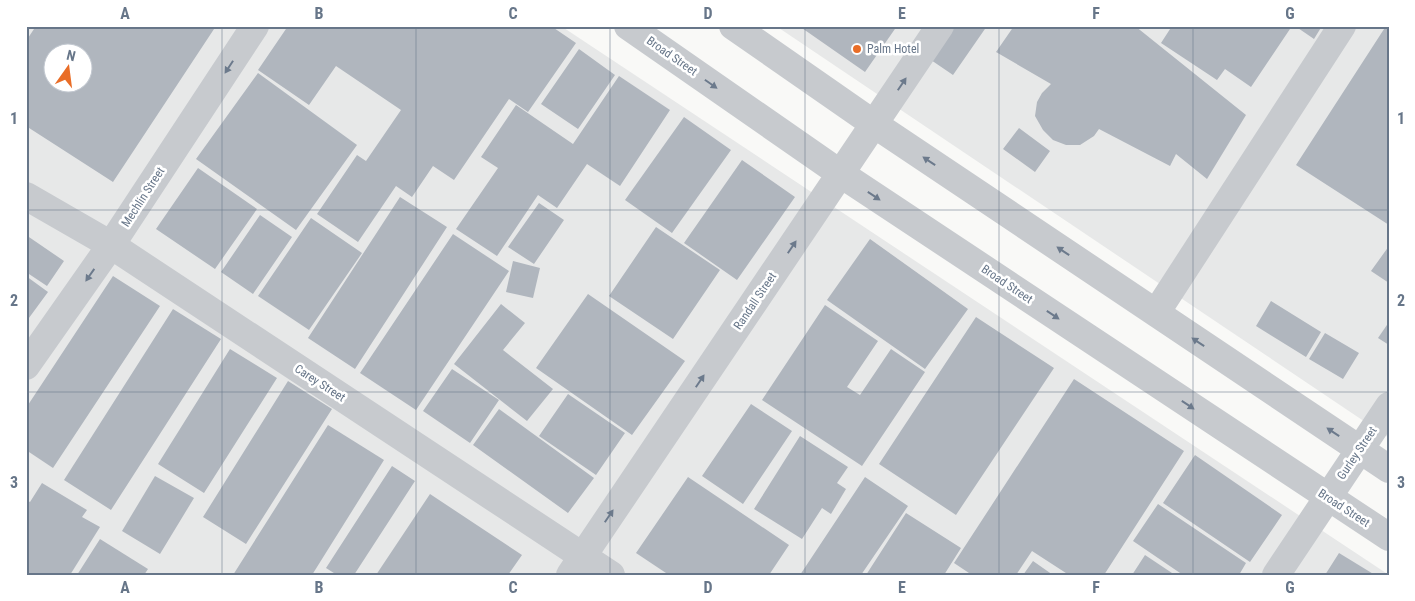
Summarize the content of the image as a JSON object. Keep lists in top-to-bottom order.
{
  "streets": {
    "street": [
      "Broad Street",
      "Mechlin Street",
      "Randall Street",
      "Carey Street",
      "Gurley Street"
    ]
  },
  "crossings": [
    ["Broad Street", "Randall Street"],
    ["Broad Street", "Gurley Street"],
    ["Mechlin Street", "Carey Street"],
    ["Randall Street", "Carey Street"]
  ],
  "one_way": ["Mechlin Street", "Randall Street"],
  "places": ["Palm Hotel"],
  "north": "top",
  "grid": {
    "columns": [
      "A",
      "B",
      "C",
      "D",
      "E",
      "F",
      "G"
    ],
    "rows": ["1", "2", "3"]
  }
}
